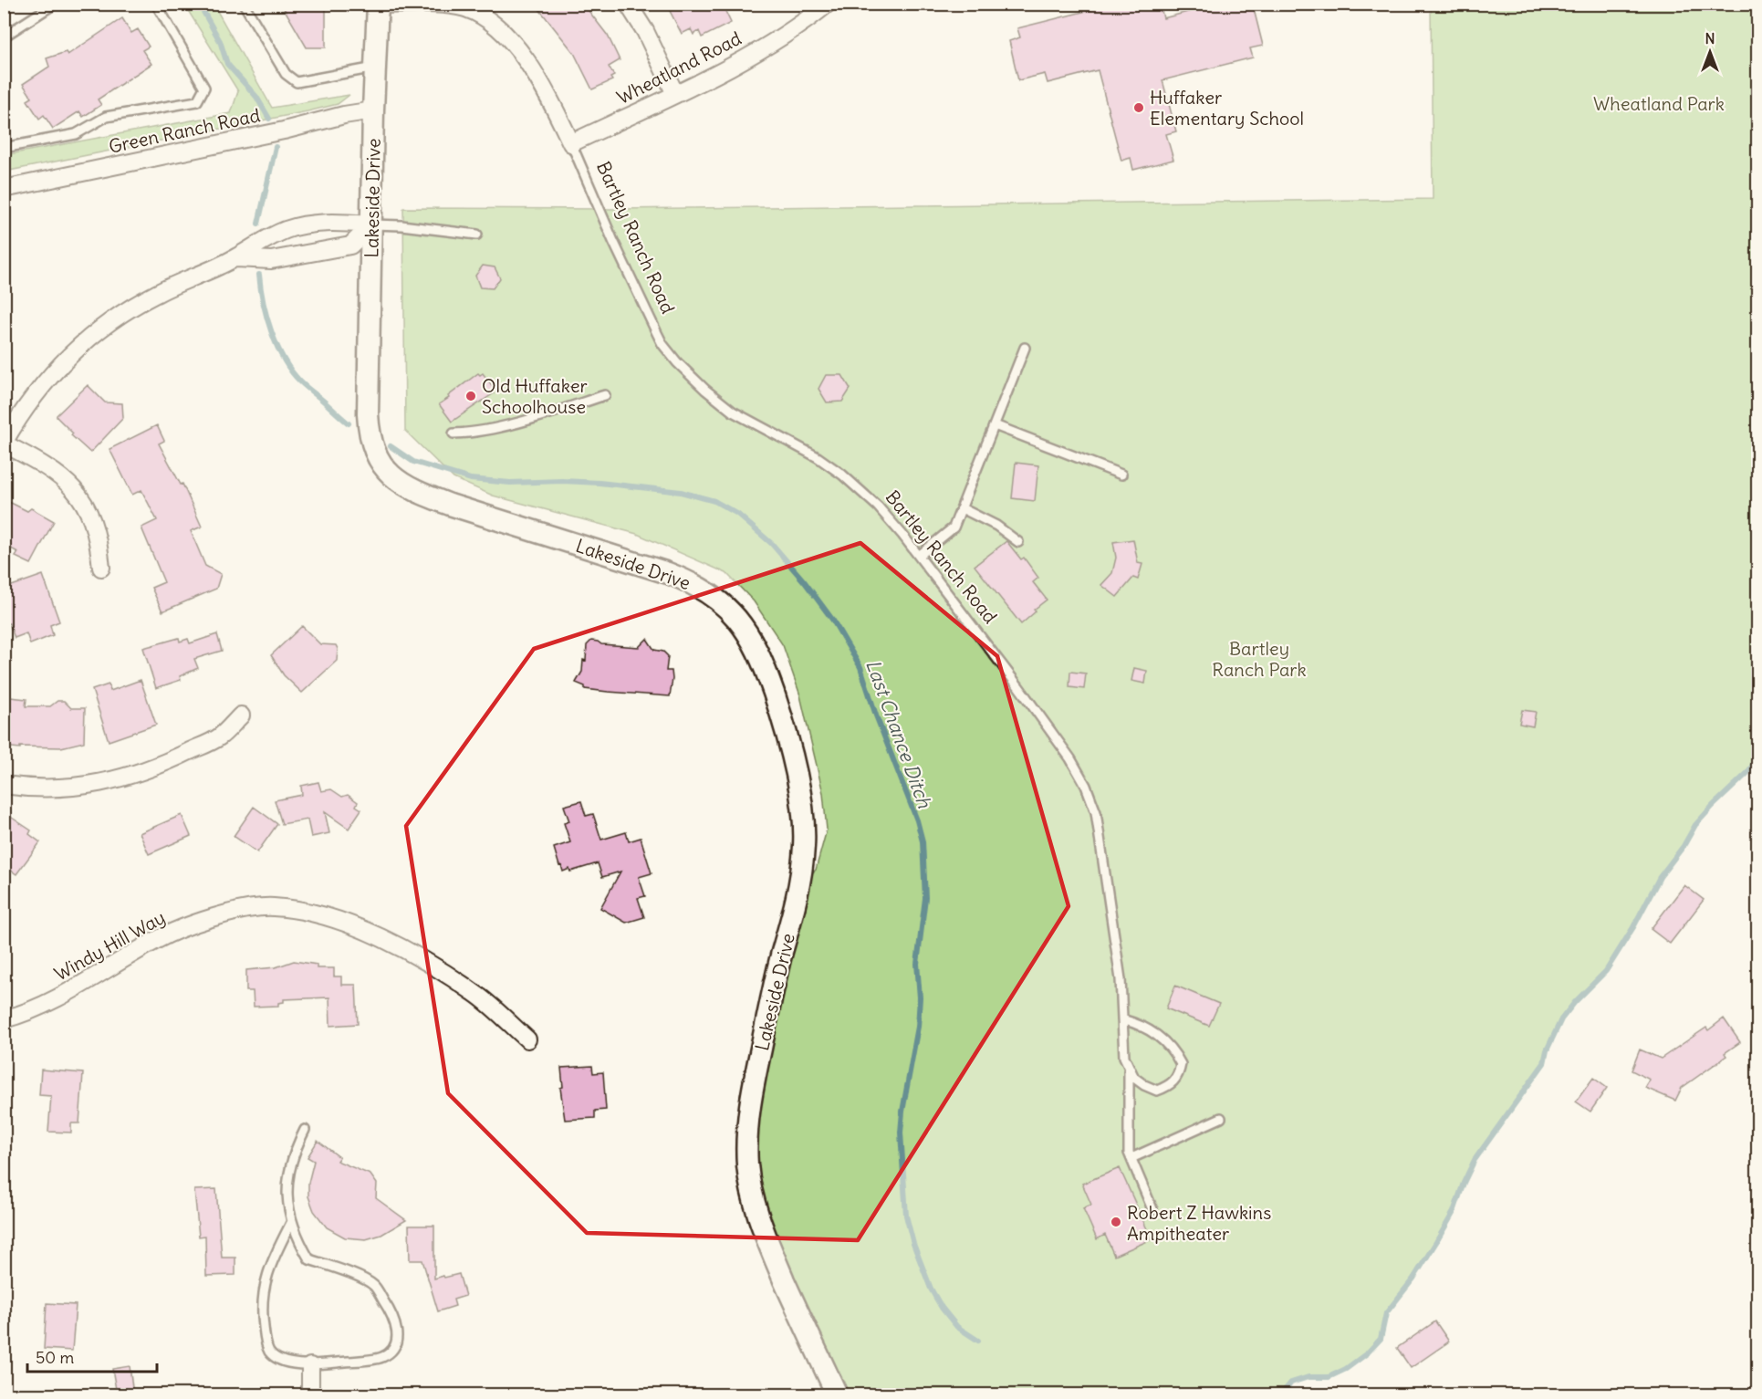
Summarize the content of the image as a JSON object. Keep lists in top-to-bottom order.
{
  "streets": {
    "street": [
      "Wheatland Road",
      "Green Ranch Road",
      "Lakeside Drive",
      "Bartley Ranch Road",
      "Windy Hill Way"
    ]
  },
  "crossings": [
    ["Wheatland Road", "Bartley Ranch Road"],
    ["Green Ranch Road", "Lakeside Drive"],
    ["Lakeside Drive", "Bartley Ranch Road"]
  ],
  "water": ["Last Chance Ditch"],
  "parks": ["Wheatland Park", "Bartley Ranch Park"],
  "places": ["Huffaker Elementary School", "Old Huffaker Schoolhouse", "Robert Z Hawkins Ampitheater"],
  "scale_bar": "50 m",
  "north": "top"
}
